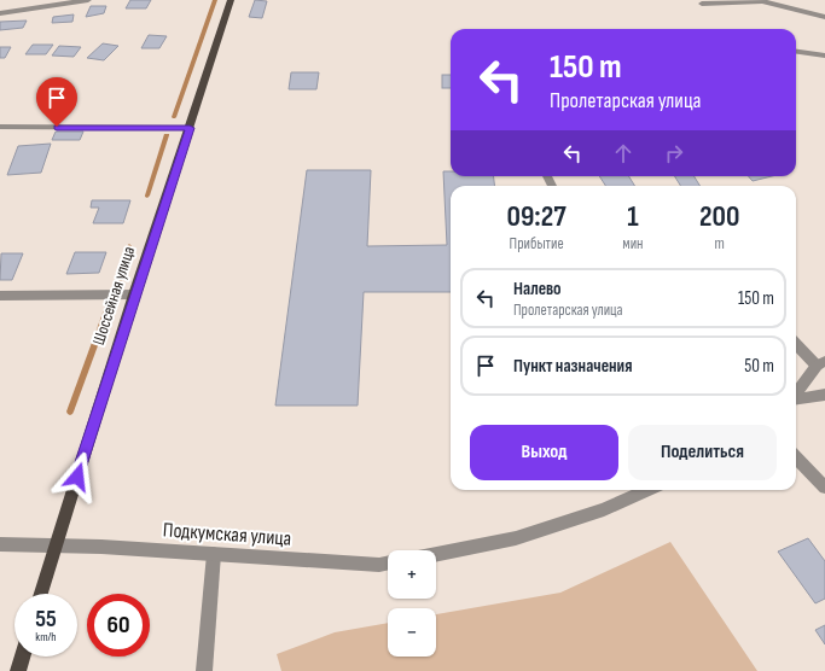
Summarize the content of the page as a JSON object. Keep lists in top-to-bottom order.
{
  "streets": {
    "main road": ["Шоссейная улица"],
    "street": ["Подкумская улица"]
  },
  "crossings": [
    ["Шоссейная улица", "Подкумская улица"]
  ],
  "page": {
    "turn": ["150 m", "Пролетарская улица"],
    "eta": [
      "09:27",
      "Прибытие",
      "1",
      "мин",
      "200",
      "m"
    ],
    "list": [
      {
        "name": "Налево",
        "note": "Пролетарская улица",
        "value": "150 m"
      },
      {
        "name": "Пункт назначения",
        "value": "50 m"
      }
    ],
    "buttons": ["Выход", "Поделиться"],
    "map_buttons": ["+", "−"],
    "speed": "55 km/h",
    "limit": "60"
  }
}
